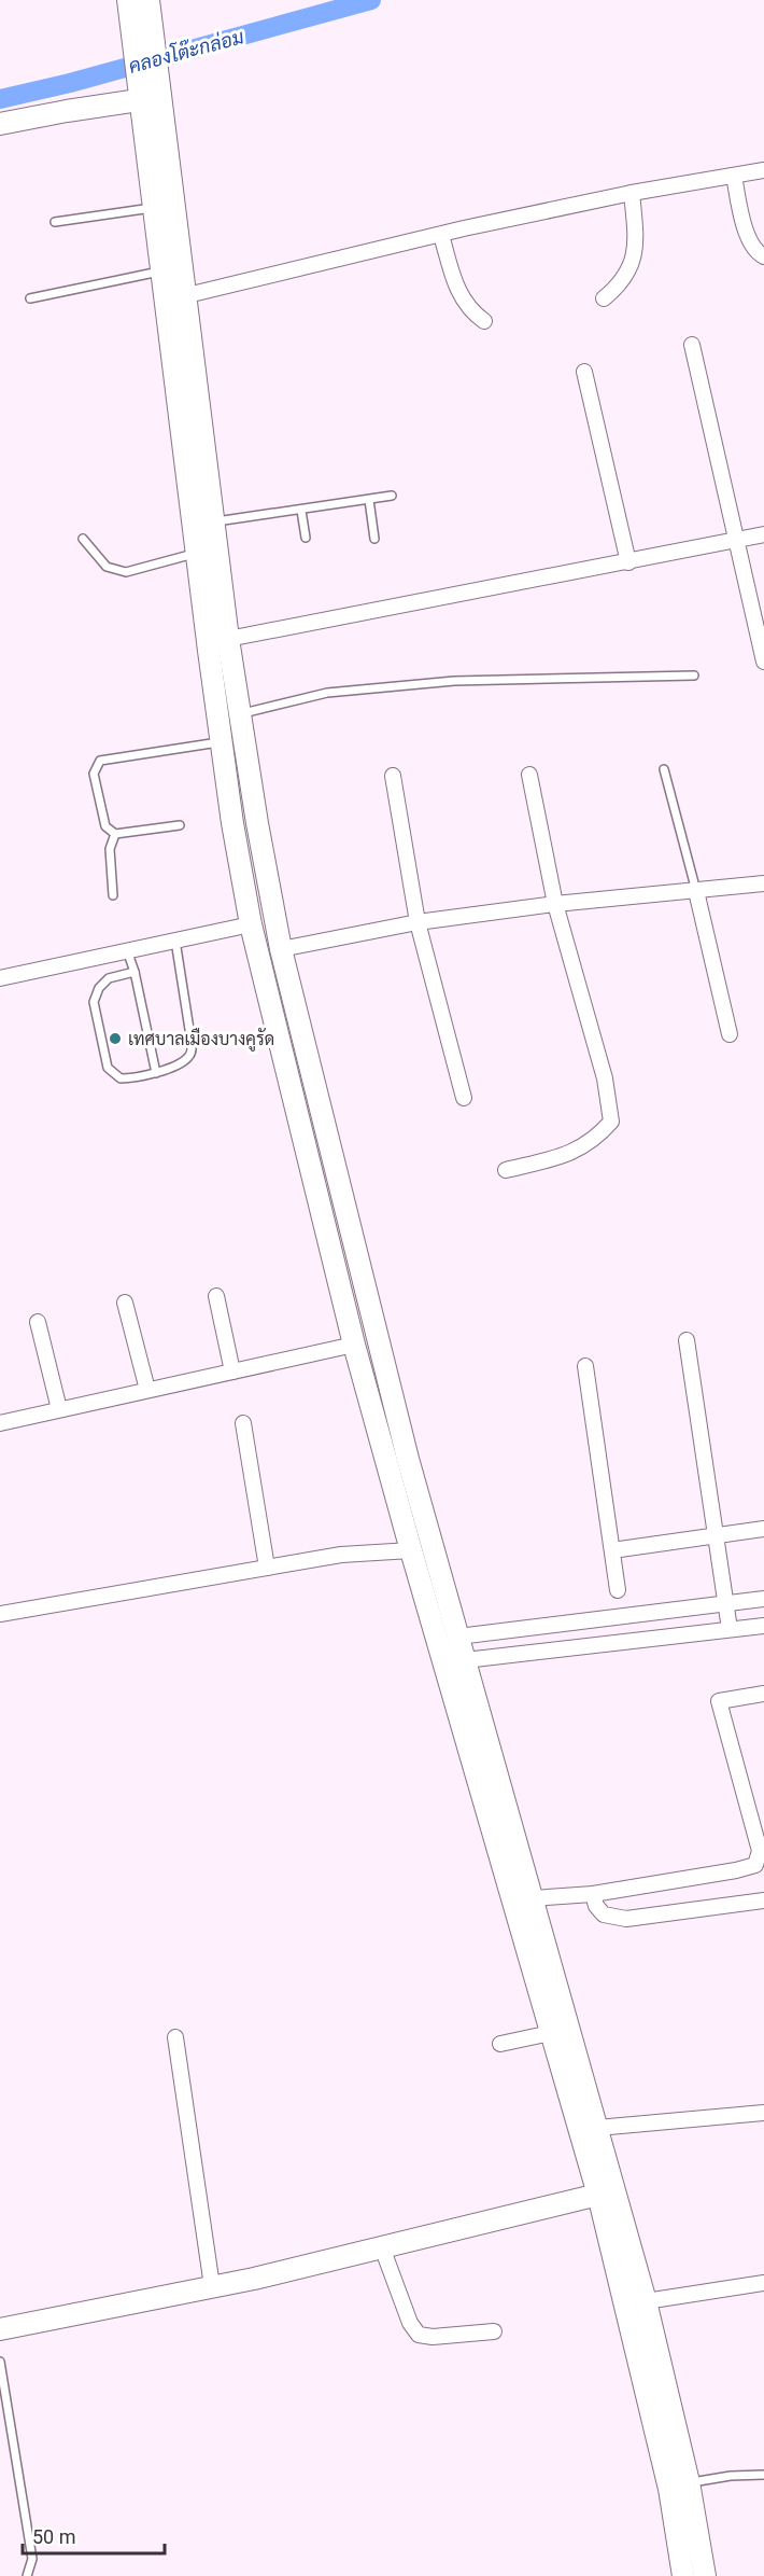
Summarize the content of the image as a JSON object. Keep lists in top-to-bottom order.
{
  "water": ["คลองโต๊ะกล่อม"],
  "places": ["เทศบาลเมืองบางคูรัด"],
  "scale_bar": "50 m"
}
